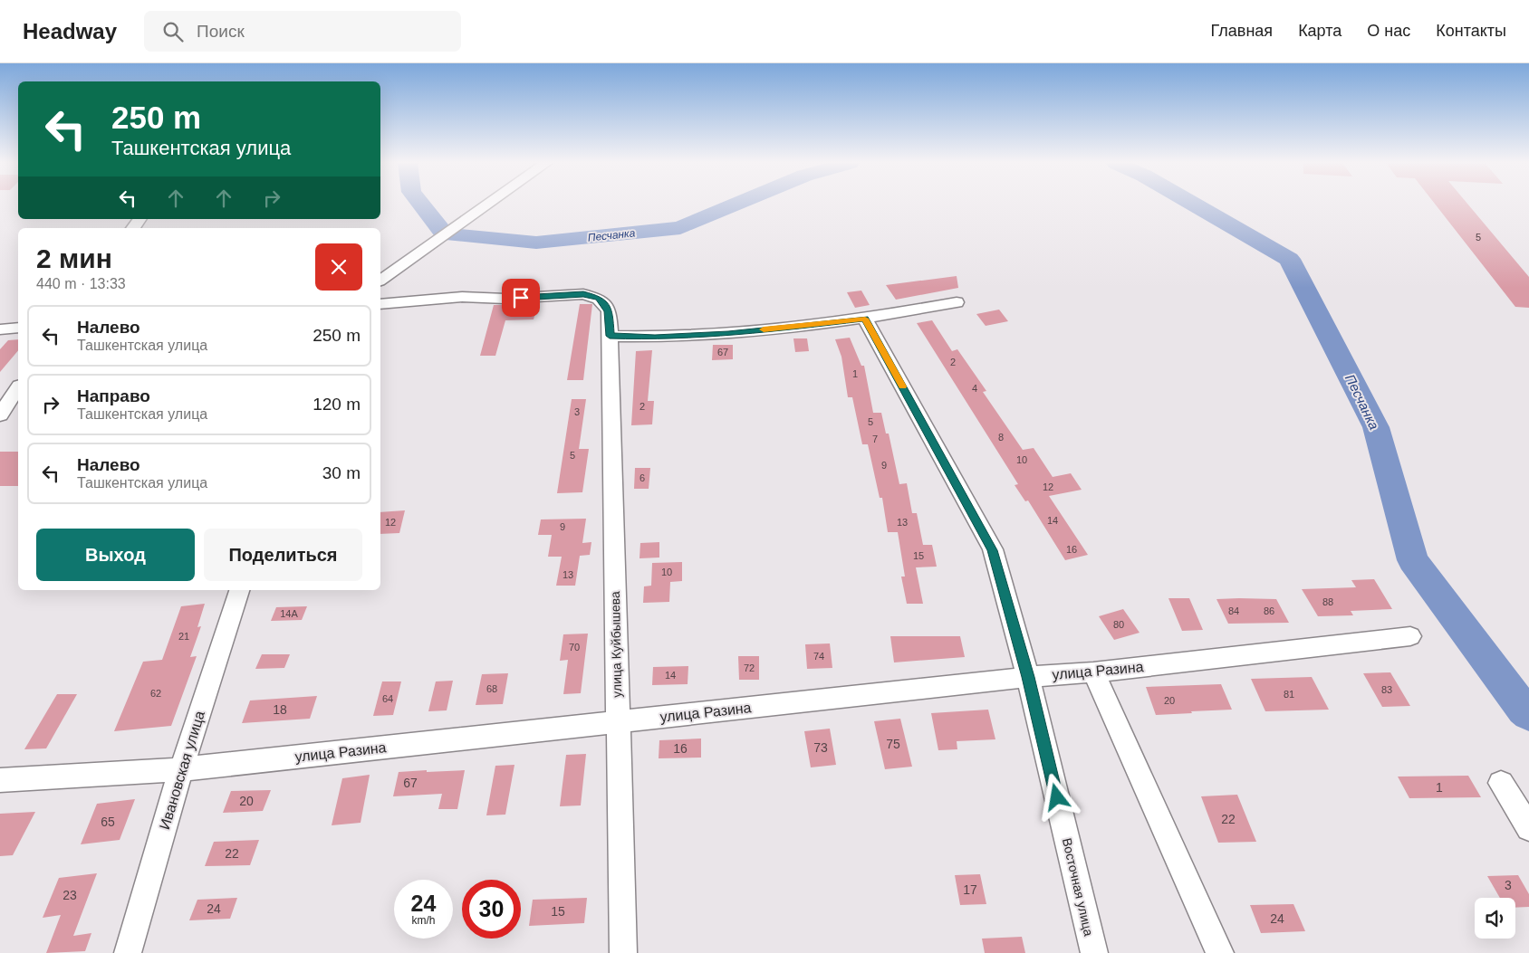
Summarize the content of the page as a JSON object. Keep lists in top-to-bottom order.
{
  "streets": {
    "street": [
      "улица Куйбышева",
      "улица Разина",
      "Ивановская улица",
      "Восточная улица"
    ]
  },
  "crossings": [
    ["улица Куйбышева", "улица Разина"],
    ["улица Разина", "Ивановская улица"],
    ["улица Разина", "Восточная улица"]
  ],
  "water": ["Песчанка"],
  "house_numbers": [
    "5",
    "67",
    "2",
    "1",
    "4",
    "2",
    "3",
    "5",
    "8",
    "7",
    "5",
    "10",
    "9",
    "6",
    "12",
    "14",
    "12",
    "13",
    "9",
    "16",
    "15",
    "10",
    "13",
    "88",
    "84",
    "86",
    "14А",
    "80",
    "21",
    "70",
    "74",
    "72",
    "14",
    "68",
    "83",
    "62",
    "81",
    "64",
    "20",
    "18",
    "75",
    "73",
    "16",
    "67",
    "1",
    "20",
    "22",
    "65",
    "22",
    "3",
    "17",
    "23",
    "24",
    "15",
    "24"
  ],
  "page": {
    "header": "Headway",
    "search": "Поиск",
    "nav": [
      "Главная",
      "Карта",
      "О нас",
      "Контакты"
    ],
    "turn": ["250 m", "Ташкентская улица"],
    "heading": ["2 мин", "440 m · 13:33"],
    "list": [
      {
        "name": "Налево",
        "note": "Ташкентская улица",
        "value": "250 m"
      },
      {
        "name": "Направо",
        "note": "Ташкентская улица",
        "value": "120 m"
      },
      {
        "name": "Налево",
        "note": "Ташкентская улица",
        "value": "30 m"
      }
    ],
    "buttons": ["Выход", "Поделиться"],
    "speed": "24 km/h",
    "limit": "30"
  }
}
